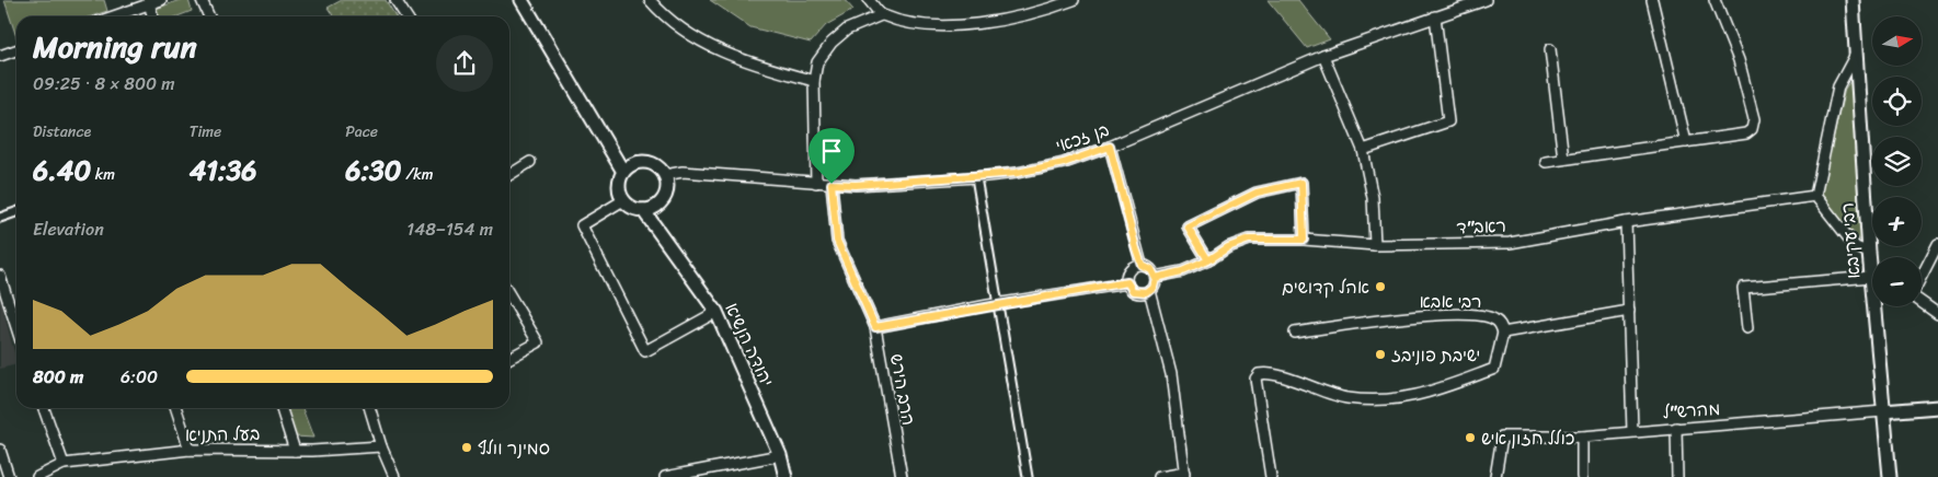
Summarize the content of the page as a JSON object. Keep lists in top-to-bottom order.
{
  "streets": {
    "street": [
      "בן זכאי",
      "ראב\"ד",
      "רבי עקיבא",
      "רבי אבא",
      "יהודה הנשיא",
      "הרב הירש",
      "מהרש\"ל",
      "בעל התניא"
    ]
  },
  "crossings": [
    ["בן זכאי", "יהודה הנשיא"],
    ["בן זכאי", "הרב הירש"],
    ["רבי עקיבא", "מהרש\"ל"]
  ],
  "places": [
    "אהל קדושים",
    "ישיבת פוניבז",
    "כולל חזון איש",
    "סמינר וולף"
  ],
  "north": "right",
  "page": {
    "map_buttons": ["+", "−"],
    "heading": ["Morning run", "09:25 · 8 × 800 m"],
    "stats": [
      ["Distance", "6.40 km"],
      ["Time", "41:36"],
      ["Pace", "6:30 /km"]
    ],
    "chart": ["Elevation", "148–154 m"],
    "list": [
      {
        "name": "800 m",
        "note": "6:00"
      }
    ]
  }
}
